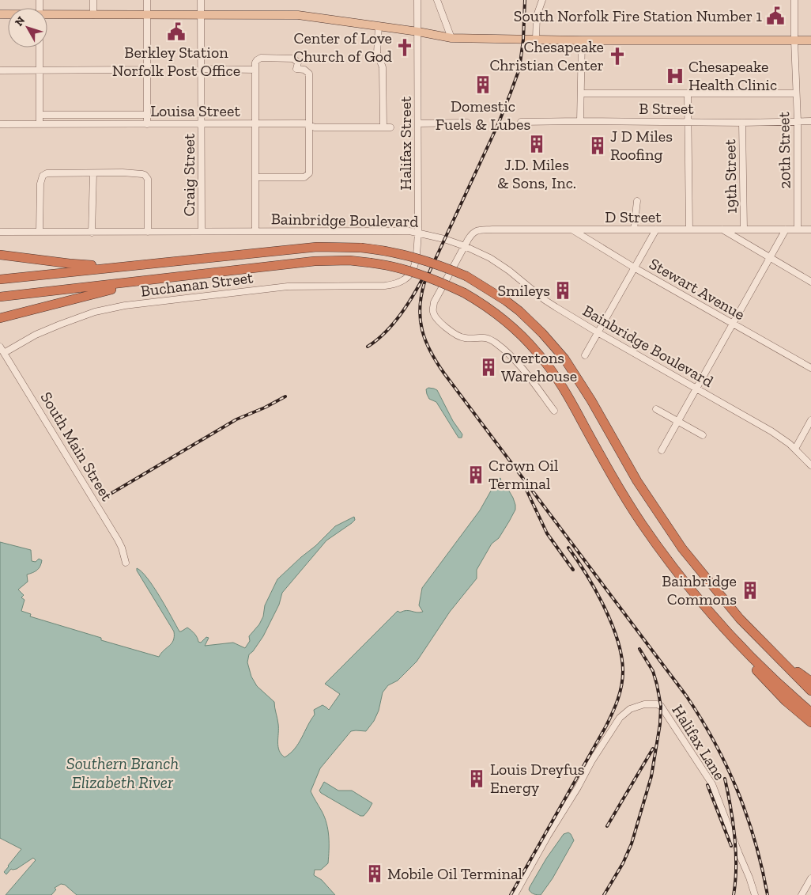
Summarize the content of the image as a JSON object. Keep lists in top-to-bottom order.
{
  "streets": {
    "street": [
      "B Street",
      "Louisa Street",
      "Halifax Street",
      "20th Street",
      "Craig Street",
      "19th Street",
      "D Street",
      "Bainbridge Boulevard",
      "Buchanan Street",
      "Stewart Avenue",
      "South Main Street",
      "Halifax Lane"
    ]
  },
  "crossings": [
    ["B Street", "20th Street"],
    ["B Street", "19th Street"],
    ["Louisa Street", "Craig Street"],
    ["Halifax Street", "Bainbridge Boulevard"],
    ["Halifax Street", "Buchanan Street"],
    ["20th Street", "D Street"],
    ["Craig Street", "Bainbridge Boulevard"],
    ["19th Street", "D Street"],
    ["D Street", "Bainbridge Boulevard"],
    ["D Street", "Stewart Avenue"],
    ["Buchanan Street", "South Main Street"]
  ],
  "water": ["Southern Branch Elizabeth River"],
  "places": {
    "public building": ["South Norfolk Fire Station Number 1", "Berkley Station Norfolk Post Office"],
    "church": ["Center of Love Church of God", "Chesapeake Christian Center"],
    "hospital": ["Chesapeake Health Clinic"],
    "building": [
      "Domestic Fuels & Lubes",
      "J.D. Miles & Sons, Inc.",
      "J D Miles Roofing",
      "Smileys",
      "Overtons Warehouse",
      "Crown Oil Terminal",
      "Bainbridge Commons",
      "Louis Dreyfus Energy",
      "Mobile Oil Terminal"
    ]
  },
  "north": "top left"
}
